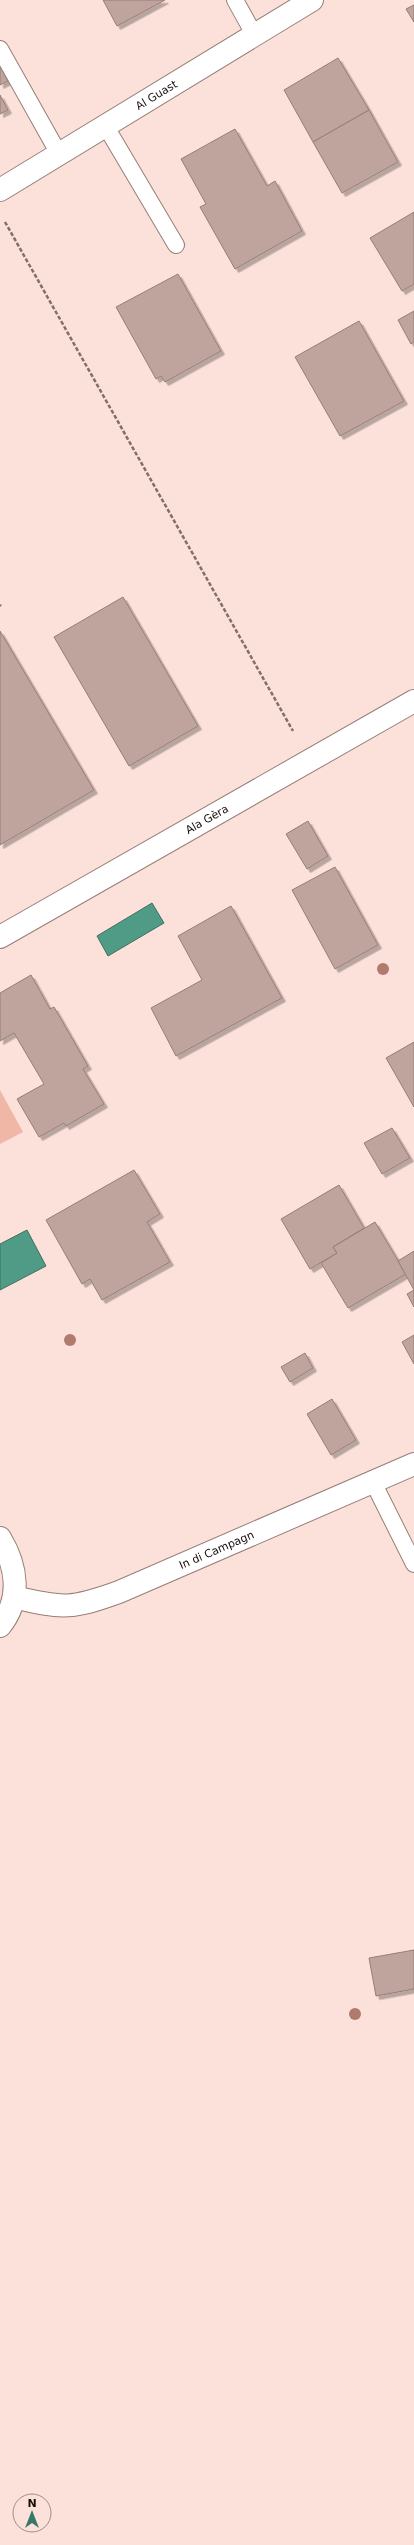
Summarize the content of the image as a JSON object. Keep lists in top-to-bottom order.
{
  "streets": {
    "street": ["Al Guast", "Ala Gèra", "In di Campagn"]
  },
  "north": "top"
}
